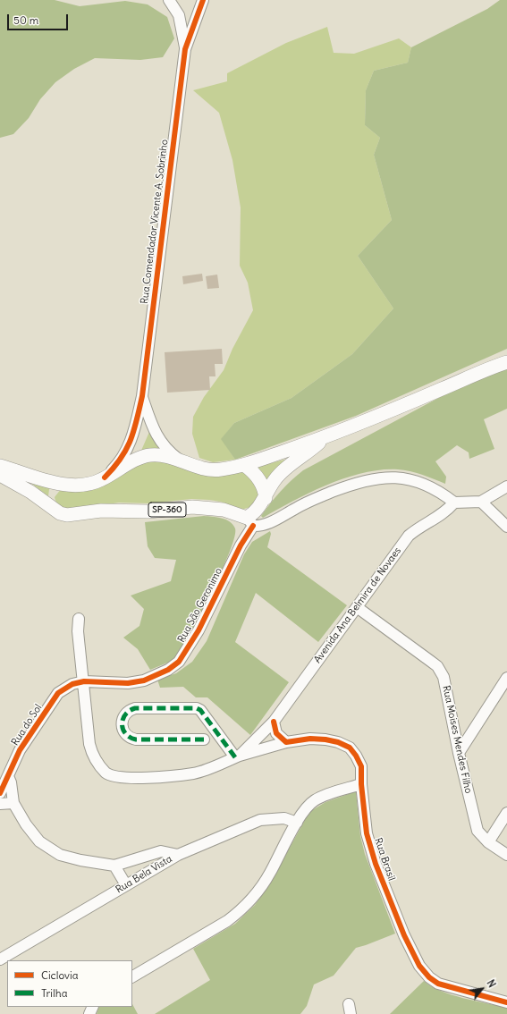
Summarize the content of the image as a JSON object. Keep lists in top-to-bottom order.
{
  "streets": {
    "main road": ["SP-360"],
    "street": [
      "Rua Comendador Vicente A. Sobrinho",
      "Rua São Geronimo",
      "Avenida Ana Belmira de Novaes",
      "Rua do Sol",
      "Rua Moises Mendes Filho",
      "Rua Brasil",
      "Rua Bela Vista"
    ]
  },
  "crossings": [
    ["SP-360", "Rua São Geronimo"],
    ["Rua São Geronimo", "Rua do Sol"],
    ["Rua São Geronimo", "Rua Brasil"],
    ["Avenida Ana Belmira de Novaes", "Rua Moises Mendes Filho"],
    ["Avenida Ana Belmira de Novaes", "Rua Brasil"],
    ["Rua do Sol", "Rua Brasil"]
  ],
  "legend": ["Ciclovia", "Trilha"],
  "scale_bar": "50 m",
  "north": "top right"
}
